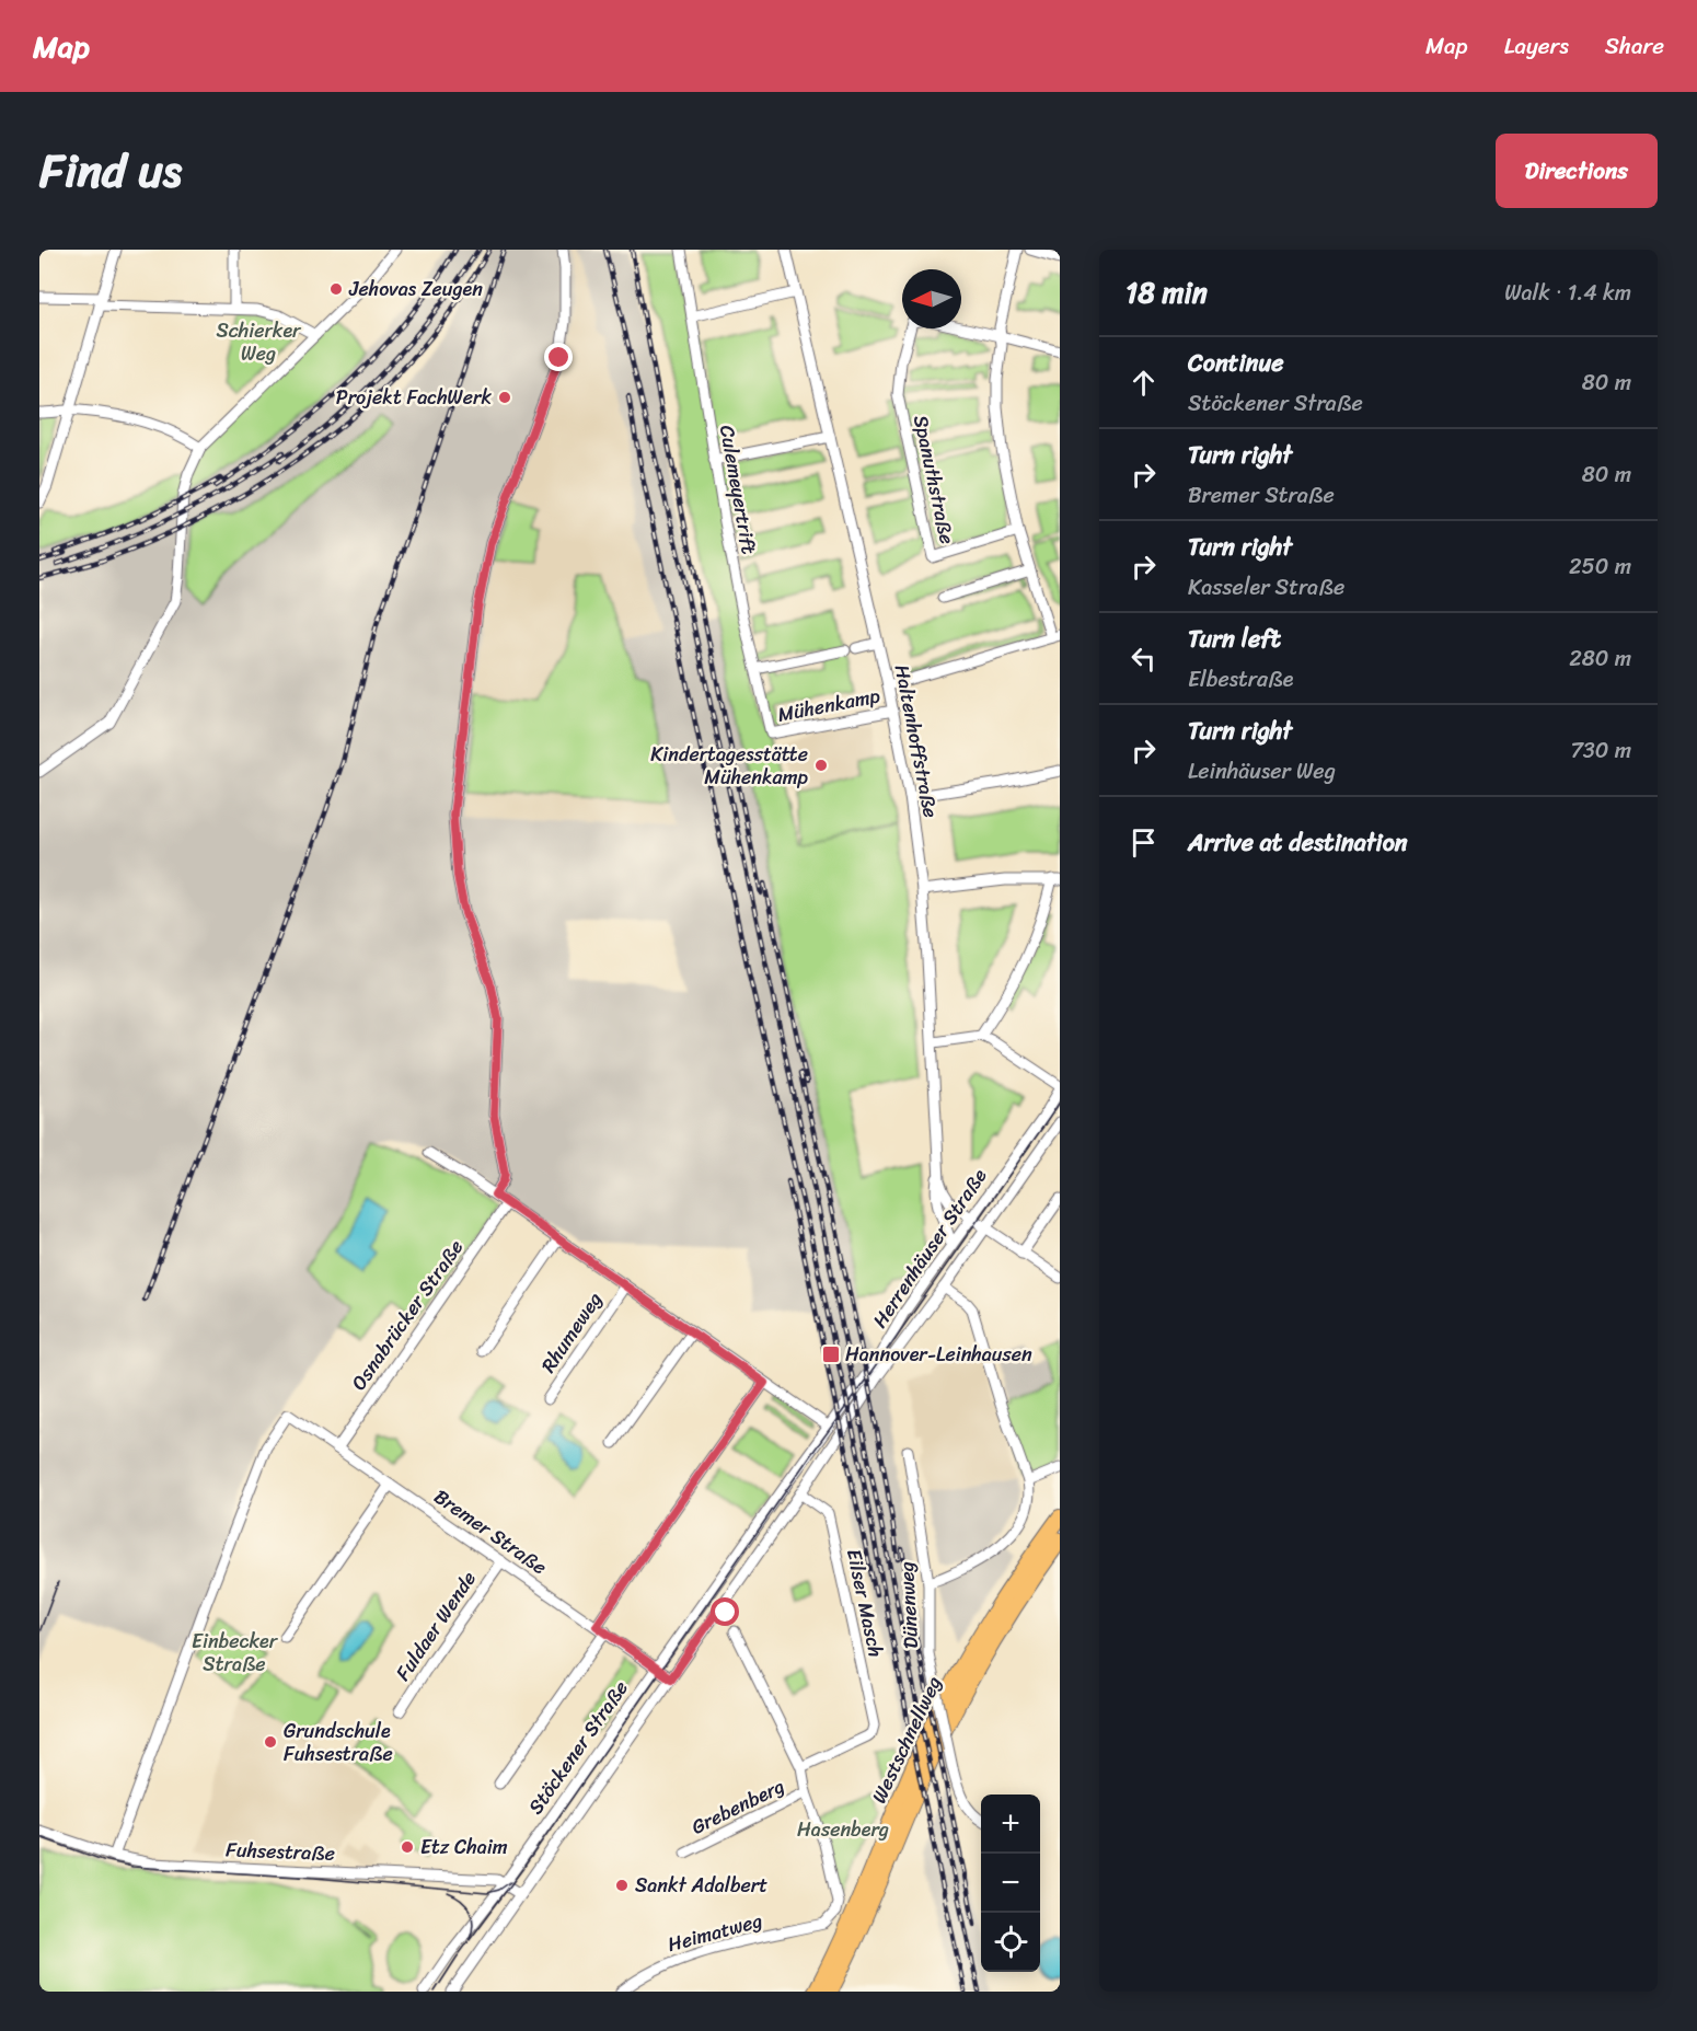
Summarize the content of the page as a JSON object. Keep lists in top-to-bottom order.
{
  "streets": {
    "highway": ["Westschnellweg"],
    "street": [
      "Spanuthstraße",
      "Culemeyertrift",
      "Mühenkamp",
      "Haltenhoffstraße",
      "Herrenhäuser Straße",
      "Osnabrücker Straße",
      "Rhumeweg",
      "Bremer Straße",
      "Eilser Masch",
      "Dünenweg",
      "Fuldaer Wende",
      "Stöckener Straße",
      "Grebenberg",
      "Fuhsestraße",
      "Heimatweg"
    ]
  },
  "crossings": [
    ["Culemeyertrift", "Mühenkamp"],
    ["Mühenkamp", "Haltenhoffstraße"],
    ["Haltenhoffstraße", "Herrenhäuser Straße"],
    ["Herrenhäuser Straße", "Stöckener Straße"],
    ["Osnabrücker Straße", "Bremer Straße"],
    ["Bremer Straße", "Fuldaer Wende"],
    ["Bremer Straße", "Stöckener Straße"],
    ["Bremer Straße", "Fuhsestraße"],
    ["Eilser Masch", "Stöckener Straße"],
    ["Eilser Masch", "Grebenberg"],
    ["Stöckener Straße", "Fuhsestraße"],
    ["Grebenberg", "Heimatweg"]
  ],
  "parks": ["Schierker Weg", "Einbecker Straße", "Hasenberg"],
  "places": {
    "other": [
      "Jehovas Zeugen",
      "Projekt FachWerk",
      "Kindertagesstätte Mühenkamp",
      "Grundschule Fuhsestraße",
      "Etz Chaim",
      "Sankt Adalbert"
    ],
    "transit": ["Hannover-Leinhausen"]
  },
  "north": "left",
  "page": {
    "header": "Map",
    "nav": ["Map", "Layers", "Share"],
    "title": "Find us",
    "buttons": "Directions",
    "heading": ["18 min", "Walk · 1.4 km"],
    "list": [
      ["Continue", "Stöckener Straße", "80 m"],
      ["Turn right", "Bremer Straße", "80 m"],
      ["Turn right", "Kasseler Straße", "250 m"],
      ["Turn left", "Elbestraße", "280 m"],
      ["Turn right", "Leinhäuser Weg", "730 m"],
      "Arrive at destination"
    ],
    "map_buttons": ["+", "−"]
  }
}
